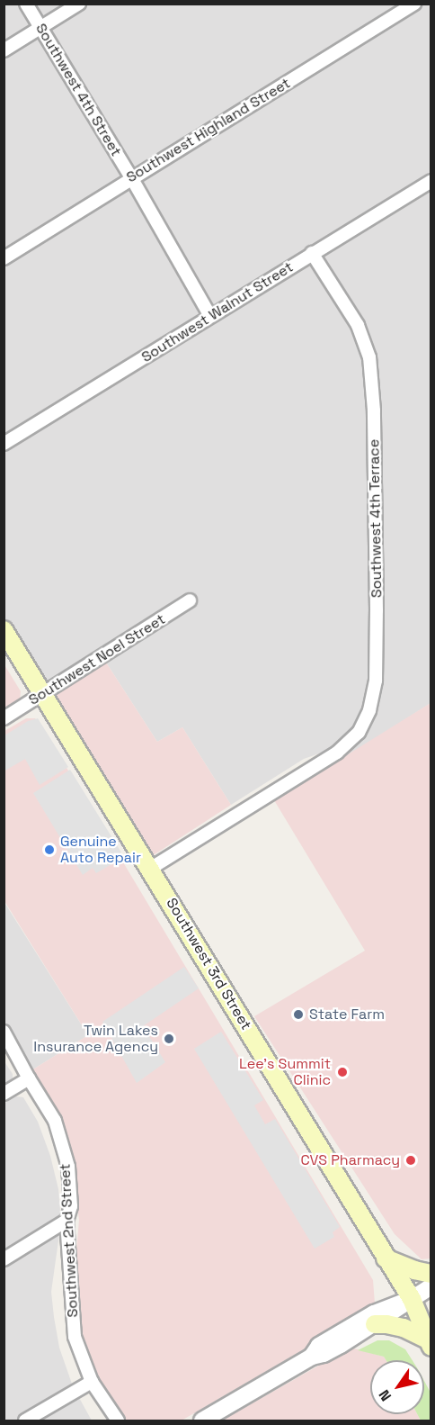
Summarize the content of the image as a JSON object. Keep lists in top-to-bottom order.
{
  "streets": {
    "main road": ["Southwest 3rd Street"],
    "street": [
      "Southwest 4th Street",
      "Southwest Highland Street",
      "Southwest Walnut Street",
      "Southwest 4th Terrace",
      "Southwest Noel Street",
      "Southwest 2nd Street"
    ]
  },
  "crossings": [
    ["Southwest 4th Street", "Southwest Highland Street"],
    ["Southwest 4th Street", "Southwest Walnut Street"],
    ["Southwest Walnut Street", "Southwest 4th Terrace"],
    ["Southwest 4th Terrace", "Southwest 3rd Street"],
    ["Southwest Noel Street", "Southwest 3rd Street"]
  ],
  "places": [
    "Genuine Auto Repair",
    "State Farm",
    "Twin Lakes Insurance Agency",
    "Lee's Summit Clinic",
    "CVS Pharmacy"
  ],
  "north": "bottom left"
}
